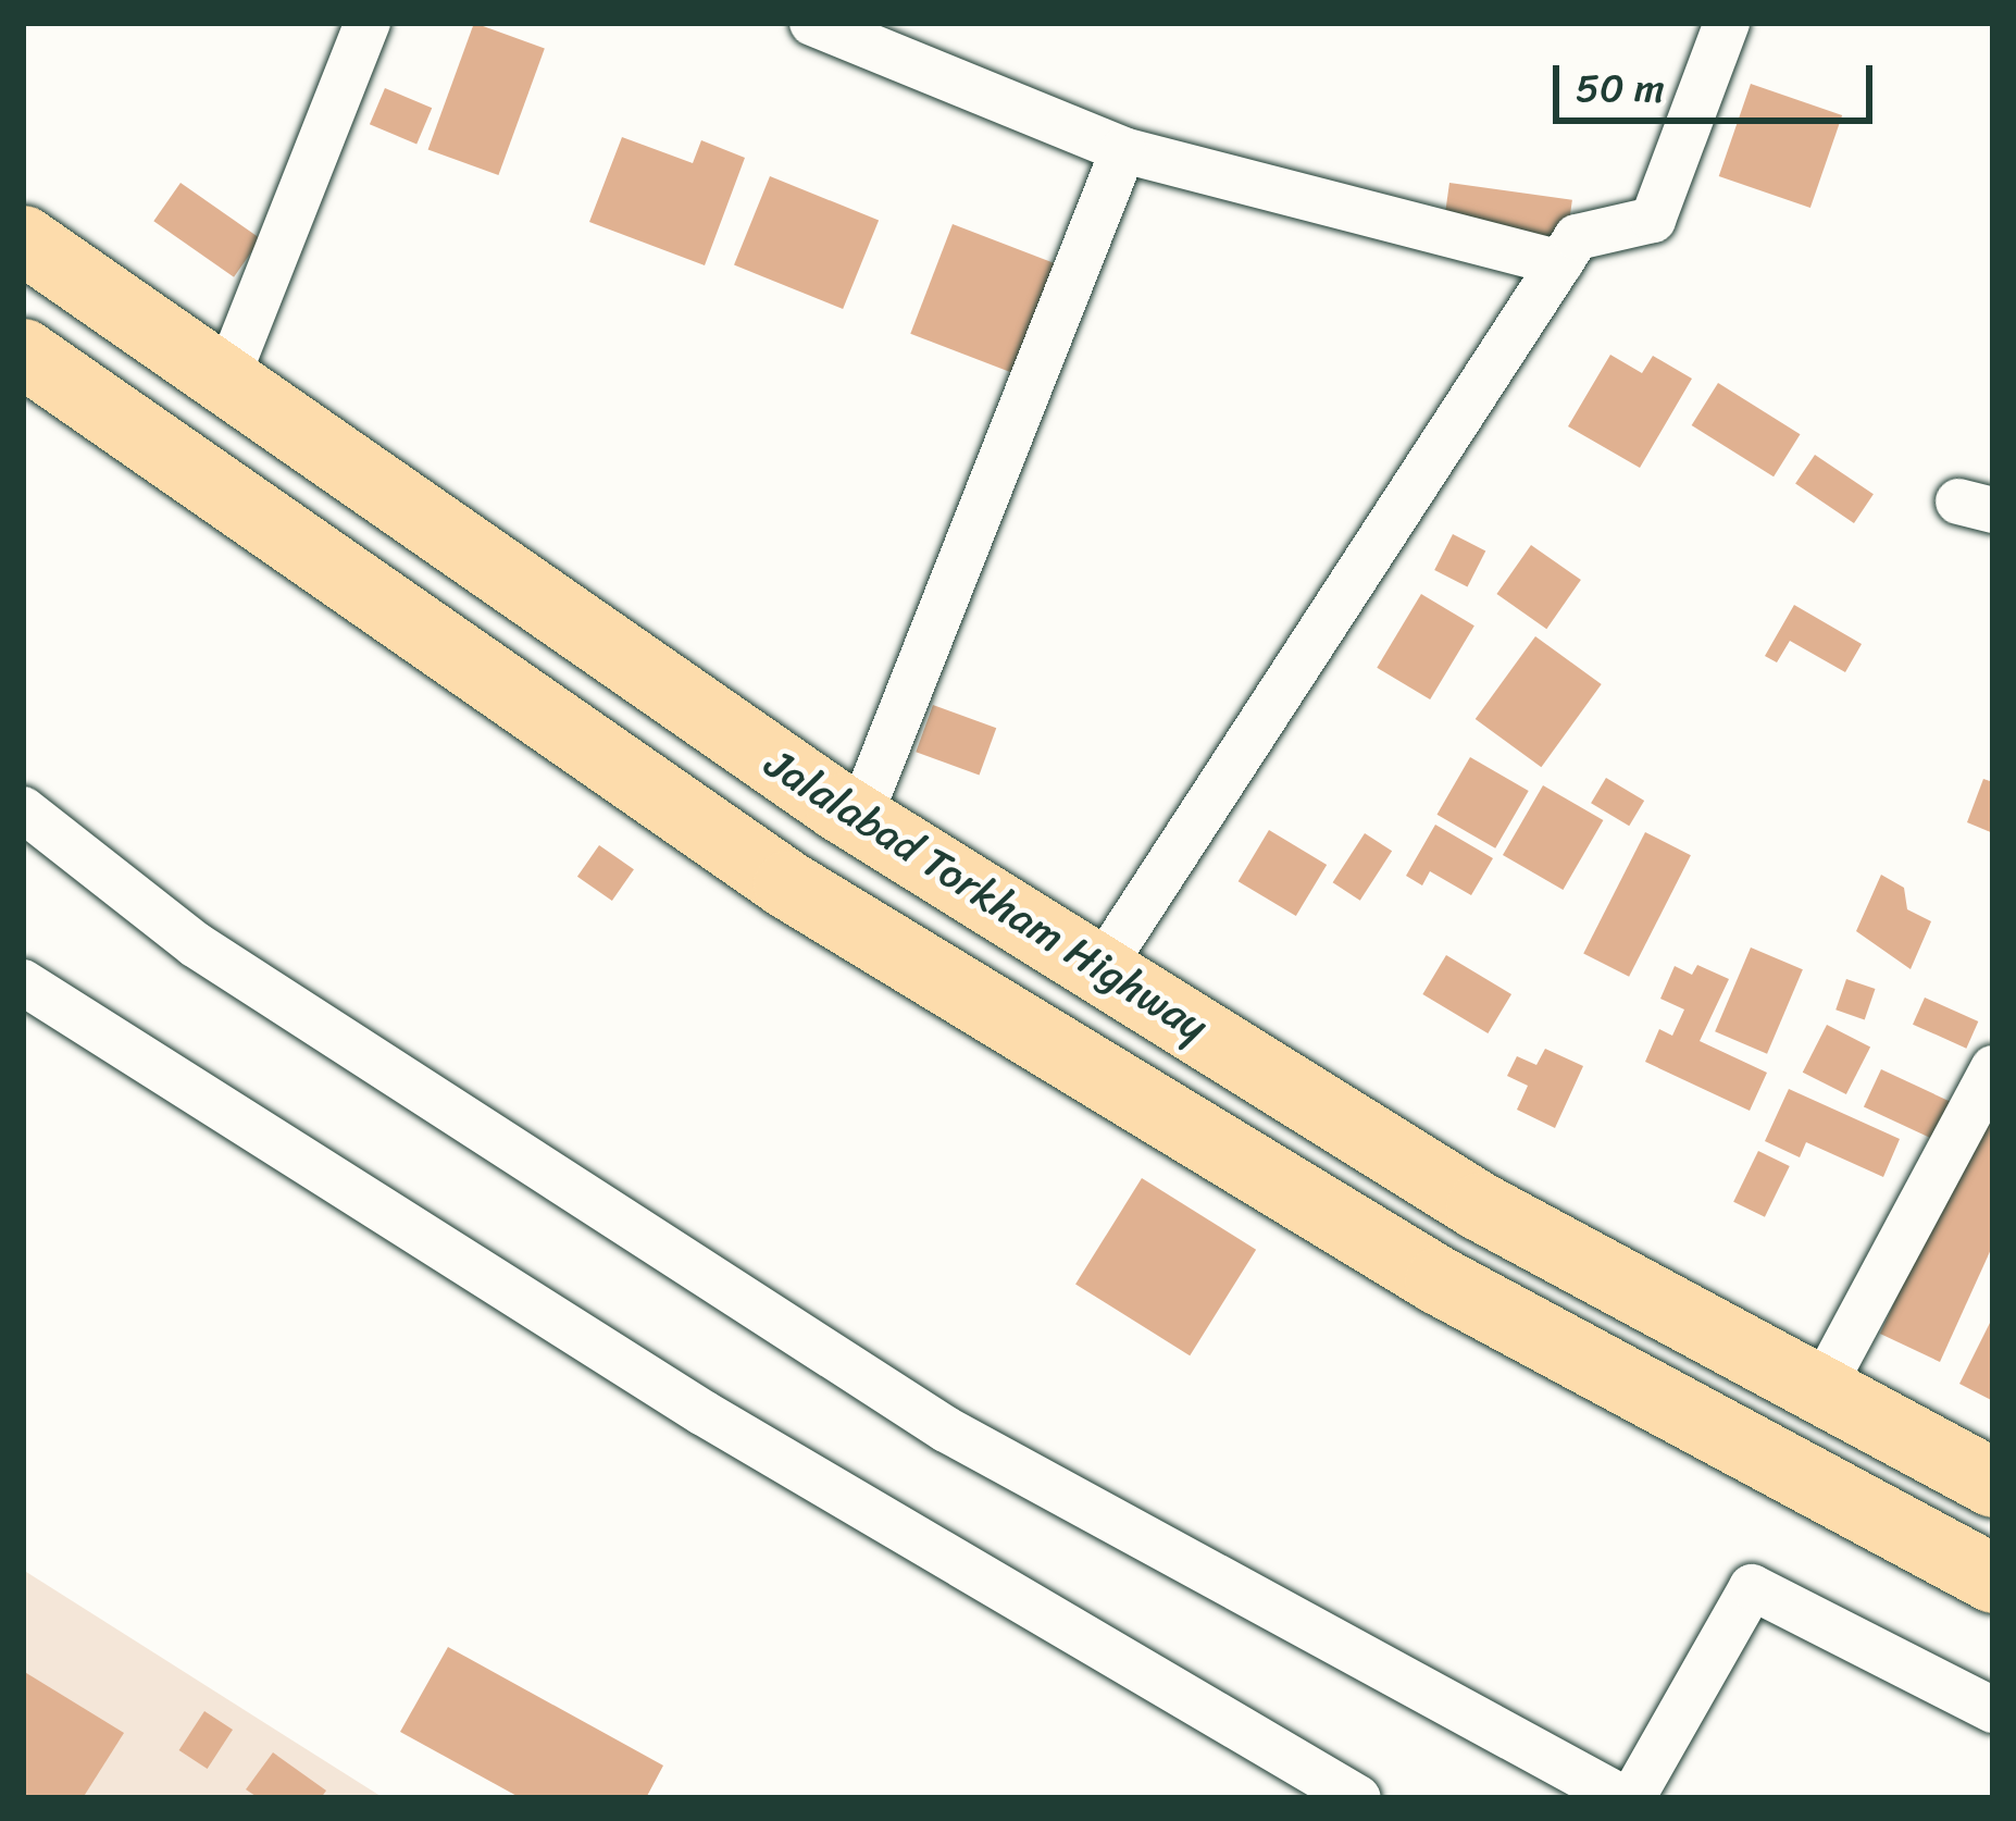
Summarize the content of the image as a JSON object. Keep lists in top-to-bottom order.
{
  "streets": {
    "highway": ["Jalalabad Torkham Highway"]
  },
  "scale_bar": "50 m"
}
